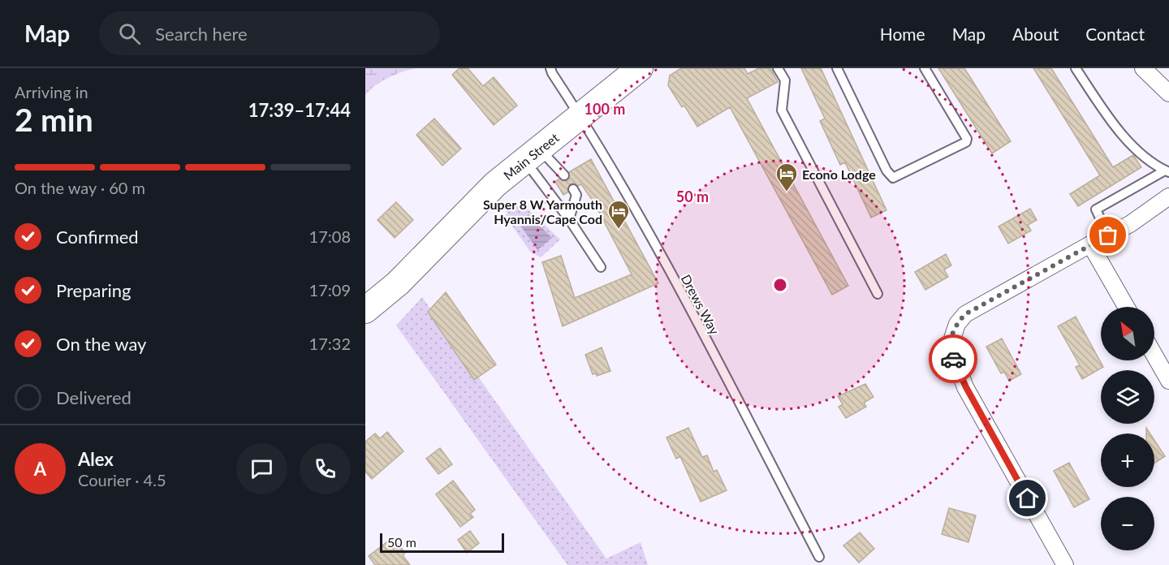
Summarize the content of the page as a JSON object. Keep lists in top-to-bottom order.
{
  "streets": {
    "main road": ["Main Street"],
    "lane": ["Drews Way"]
  },
  "crossings": [
    ["Main Street", "Drews Way"]
  ],
  "places": {
    "hotel": ["Econo Lodge", "Super 8 W Yarmouth Hyannis/Cape Cod"]
  },
  "scale_bar": "50 m",
  "north": "top left",
  "page": {
    "header": "Map",
    "search": "Search here",
    "nav": [
      "Home",
      "Map",
      "About",
      "Contact"
    ],
    "heading": ["2 min", "Arriving in", "17:39–17:44"],
    "panel": ["Alex", "Courier · 4.5"],
    "bar": "On the way · 60 m",
    "list": [
      ["Confirmed", "17:08"],
      ["Preparing", "17:09"],
      ["On the way", "17:32"],
      "Delivered"
    ],
    "map_buttons": ["+", "−"],
    "round": "A",
    "scale": "50 m"
  },
  "rings": ["100 m", "50 m"]
}
